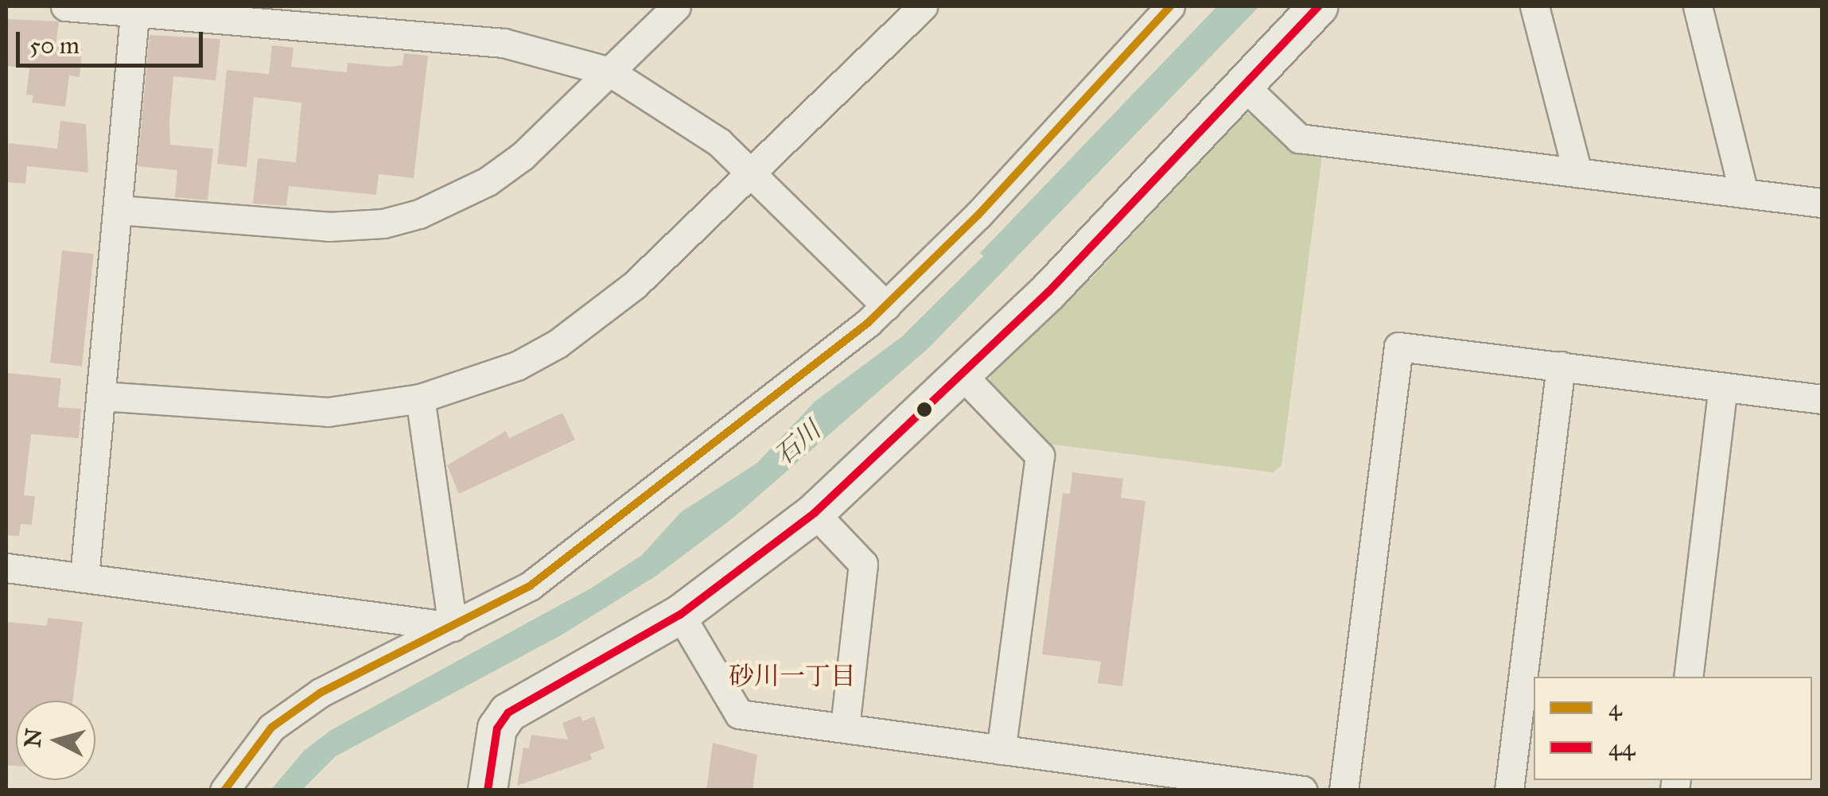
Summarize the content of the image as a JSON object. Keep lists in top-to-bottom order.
{
  "districts": ["砂川一丁目"],
  "water": ["石川"],
  "lines": ["transit line 4", "transit line 44"],
  "legend": ["4", "44"],
  "scale_bar": "50 m",
  "north": "left"
}
